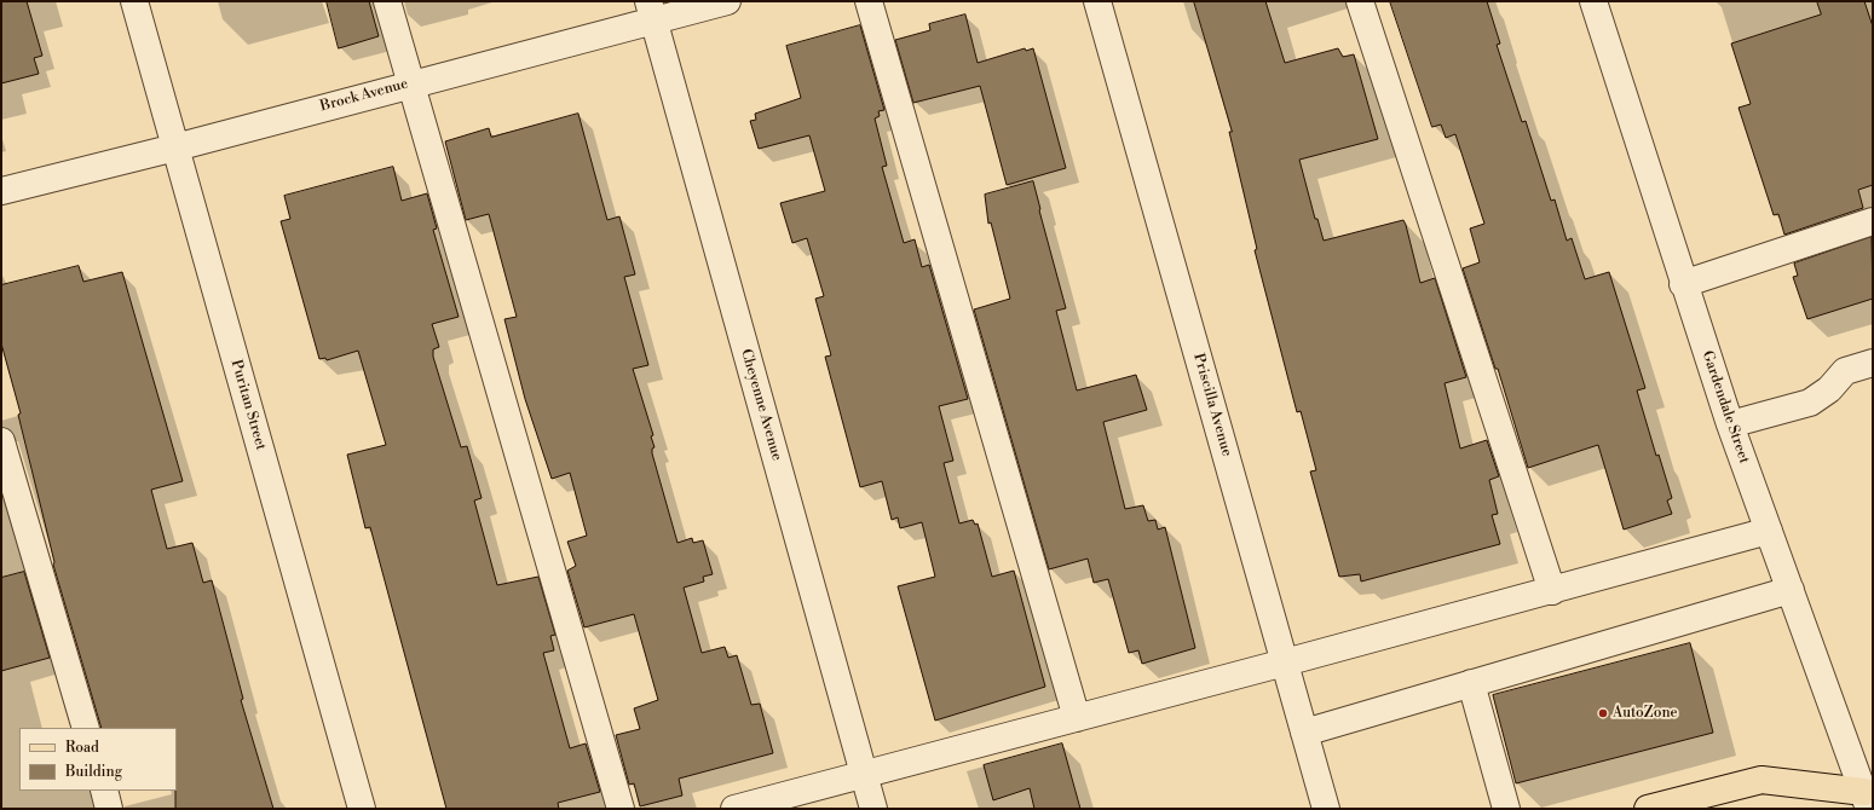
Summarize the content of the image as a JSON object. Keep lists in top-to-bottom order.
{
  "streets": {
    "street": [
      "Brock Avenue",
      "Puritan Street",
      "Cheyenne Avenue",
      "Priscilla Avenue",
      "Gardendale Street"
    ]
  },
  "crossings": [
    ["Brock Avenue", "Puritan Street"],
    ["Brock Avenue", "Cheyenne Avenue"]
  ],
  "places": ["AutoZone"],
  "legend": ["Road", "Building"]
}
